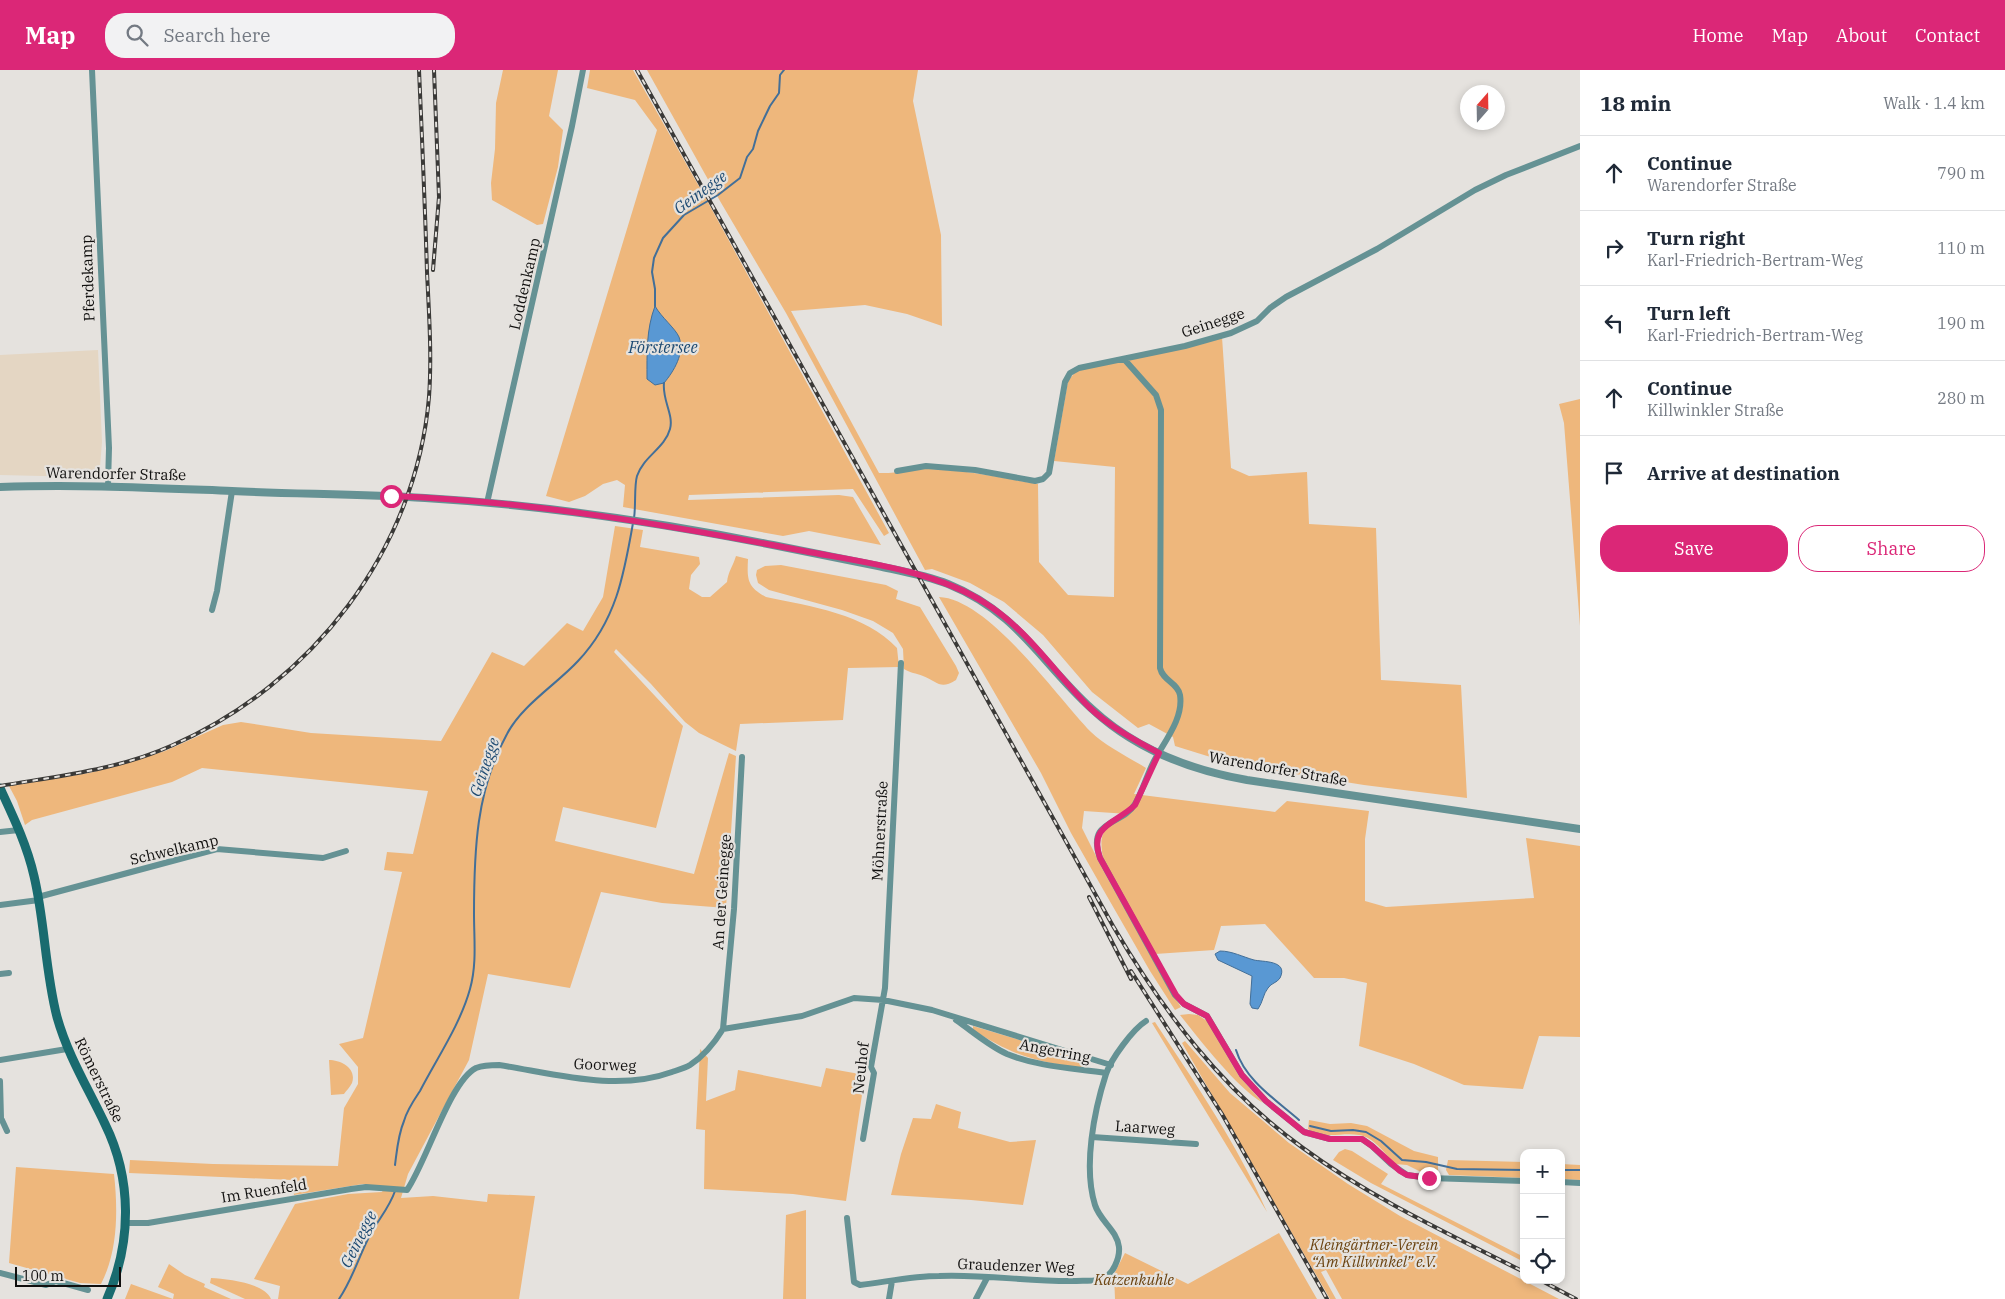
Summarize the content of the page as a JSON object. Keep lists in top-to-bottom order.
{
  "streets": {
    "main road": ["Römerstraße"],
    "street": [
      "Pferdekamp",
      "Loddenkamp",
      "Geinegge",
      "Warendorfer Straße",
      "Möhnerstraße",
      "Schwelkamp",
      "An der Geinegge",
      "Angerring",
      "Goorweg",
      "Neuhof",
      "Laarweg",
      "Im Ruenfeld",
      "Graudenzer Weg"
    ]
  },
  "crossings": [
    ["Pferdekamp", "Warendorfer Straße"],
    ["Loddenkamp", "Warendorfer Straße"],
    ["Möhnerstraße", "Angerring"],
    ["Möhnerstraße", "Neuhof"],
    ["Schwelkamp", "Römerstraße"],
    ["An der Geinegge", "Goorweg"],
    ["Angerring", "Neuhof"],
    ["Angerring", "Graudenzer Weg"],
    ["Goorweg", "Im Ruenfeld"],
    ["Römerstraße", "Im Ruenfeld"],
    ["Laarweg", "Graudenzer Weg"]
  ],
  "water": ["Geinegge", "Förstersee"],
  "parks": ["Kleingärtner-Verein “Am Killwinkel” e.V.", "Katzenkuhle"],
  "scale_bar": "100 m",
  "north": "top",
  "page": {
    "header": "Map",
    "search": "Search here",
    "nav": [
      "Home",
      "Map",
      "About",
      "Contact"
    ],
    "heading": ["18 min", "Walk · 1.4 km"],
    "list": [
      ["Continue", "Warendorfer Straße", "790 m"],
      ["Turn right", "Karl-Friedrich-Bertram-Weg", "110 m"],
      ["Turn left", "Karl-Friedrich-Bertram-Weg", "190 m"],
      ["Continue", "Killwinkler Straße", "280 m"],
      "Arrive at destination"
    ],
    "buttons": ["Save", "Share"],
    "map_buttons": ["+", "−"],
    "scale": "100 m"
  }
}
